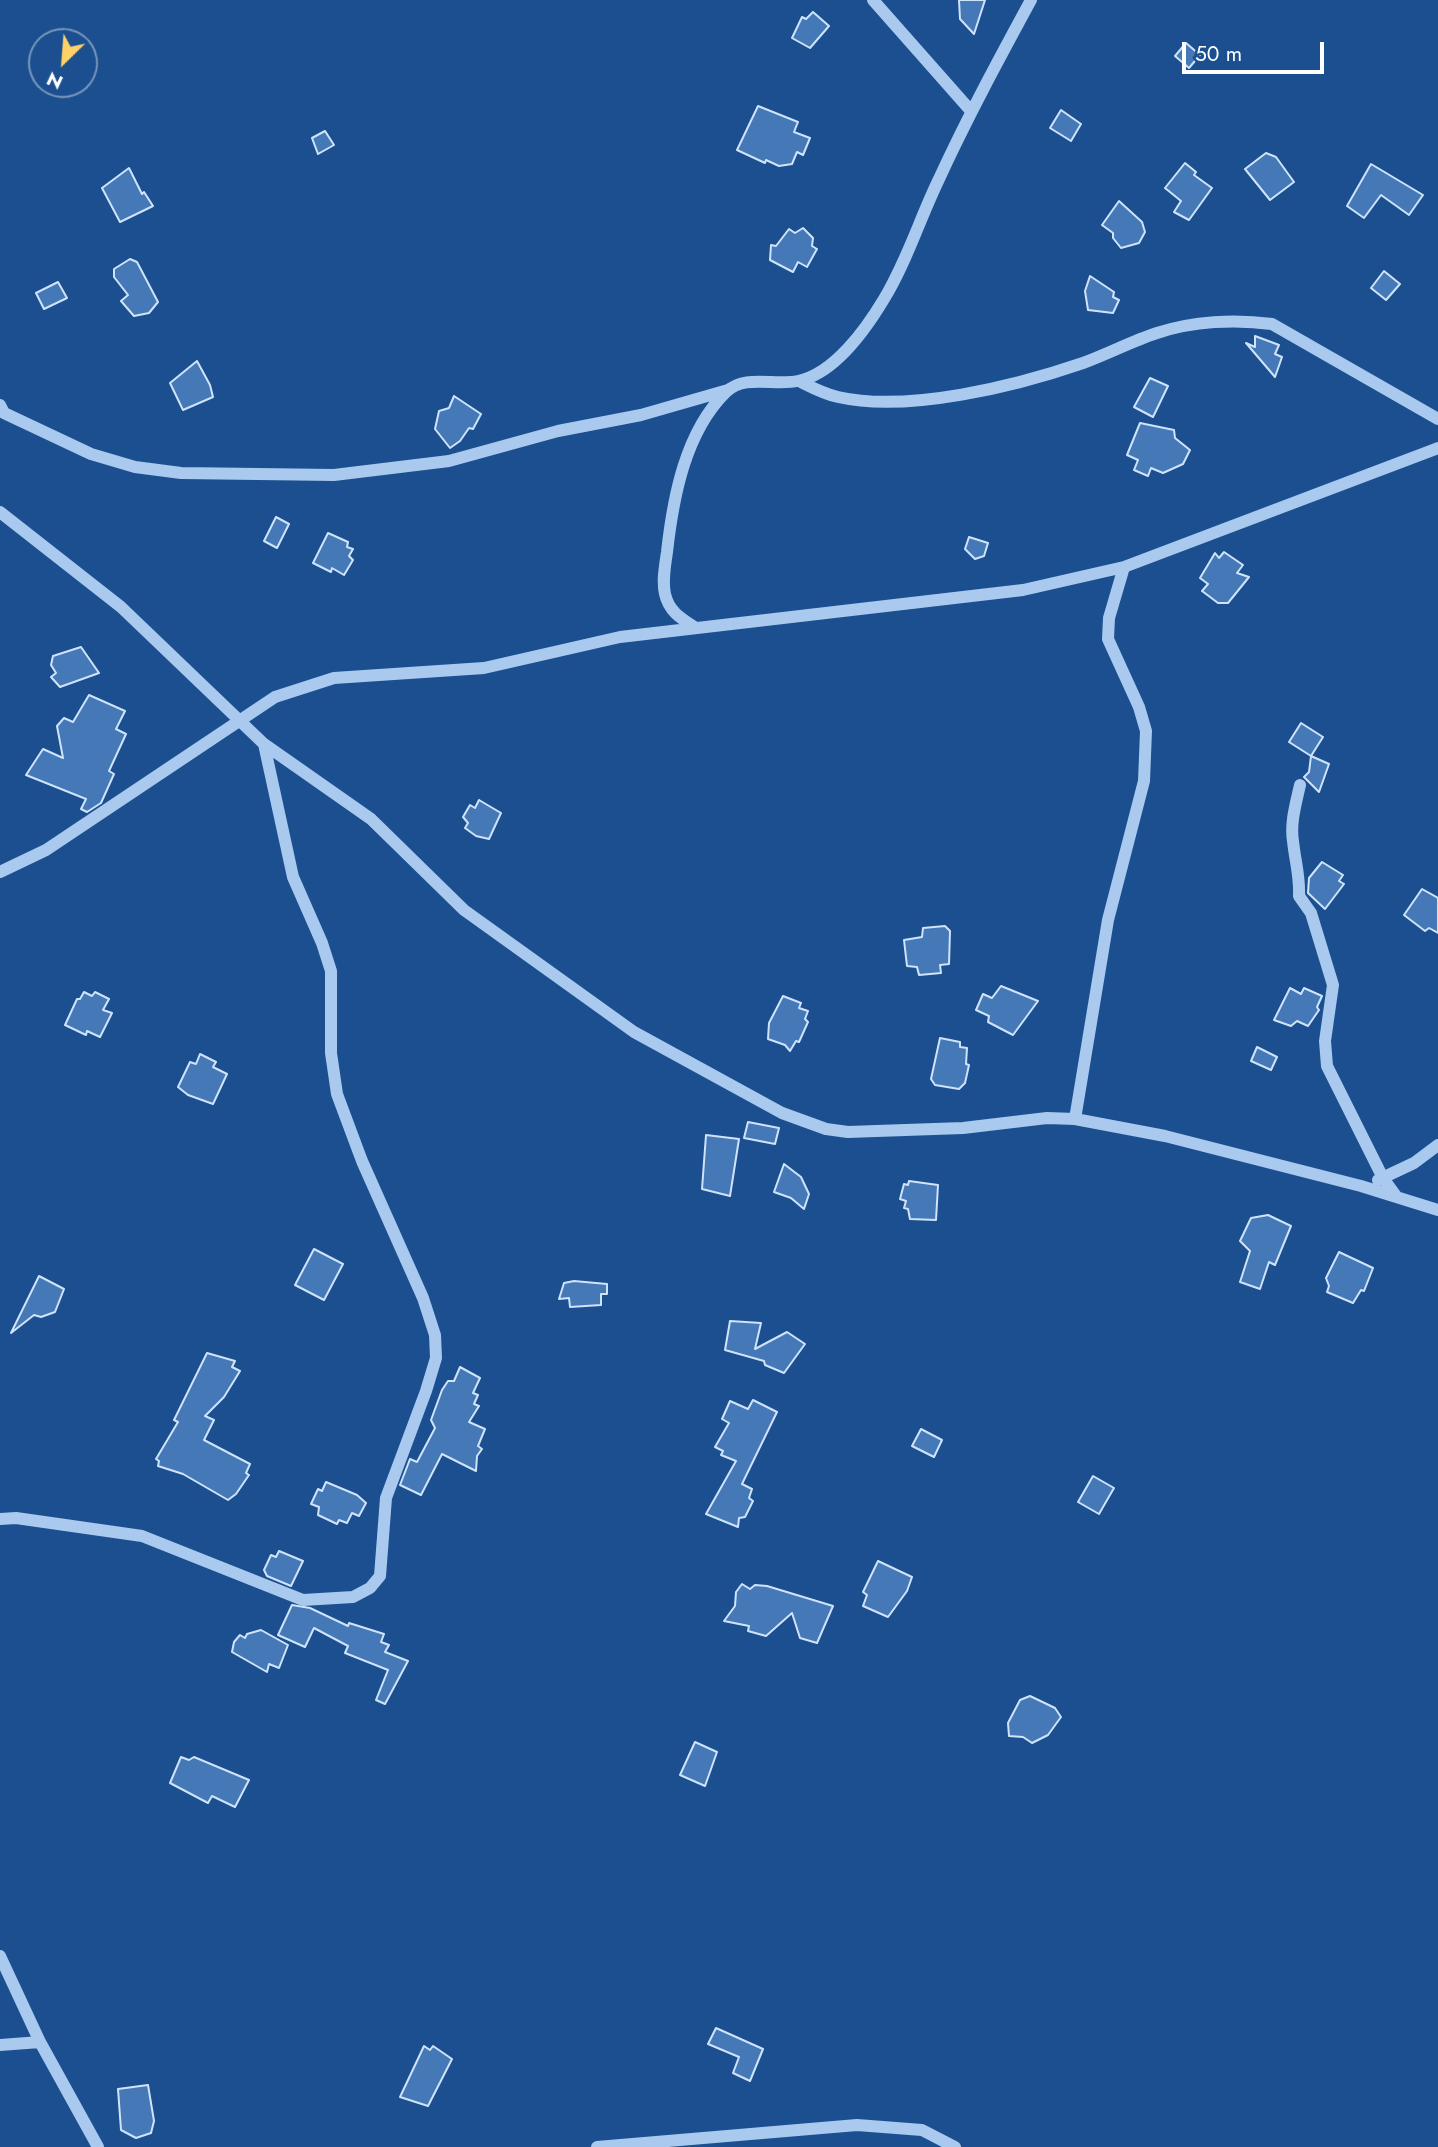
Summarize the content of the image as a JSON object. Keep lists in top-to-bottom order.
{
  "scale_bar": "50 m",
  "north": "bottom left"
}
